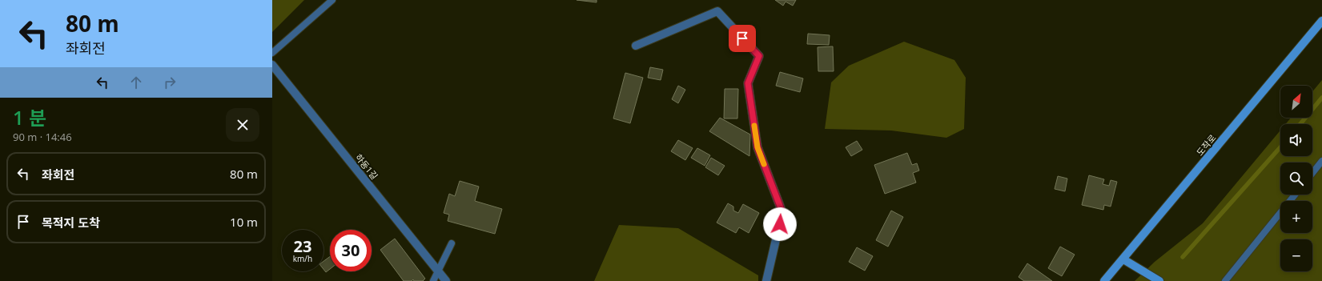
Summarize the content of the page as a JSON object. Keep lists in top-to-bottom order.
{
  "streets": {
    "street": ["도작로", "하동1길"]
  },
  "north": "top right",
  "page": {
    "turn": ["80 m", "좌회전"],
    "map_buttons": ["+", "−"],
    "heading": ["1 분", "90 m · 14:46"],
    "list": [
      {
        "name": "좌회전",
        "value": "80 m"
      },
      {
        "name": "목적지 도착",
        "value": "10 m"
      }
    ],
    "speed": "23 km/h",
    "limit": "30"
  }
}
